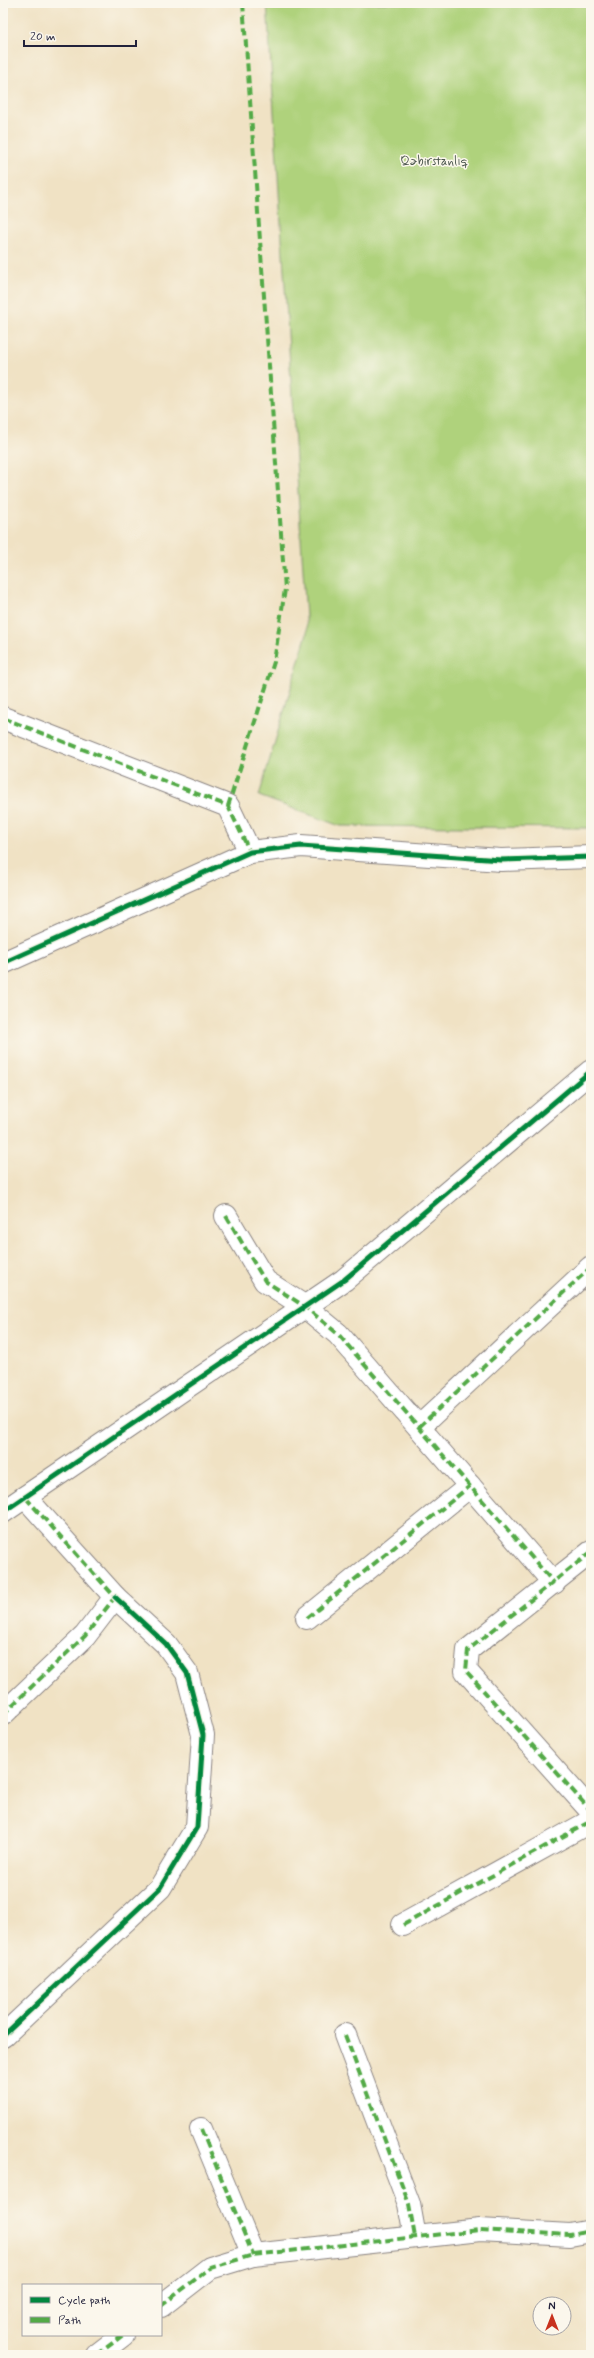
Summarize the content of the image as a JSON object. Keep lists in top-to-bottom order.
{
  "parks": ["Qəbirstanlıq"],
  "legend": ["Cycle path", "Path"],
  "scale_bar": "20 m",
  "north": "top"
}
